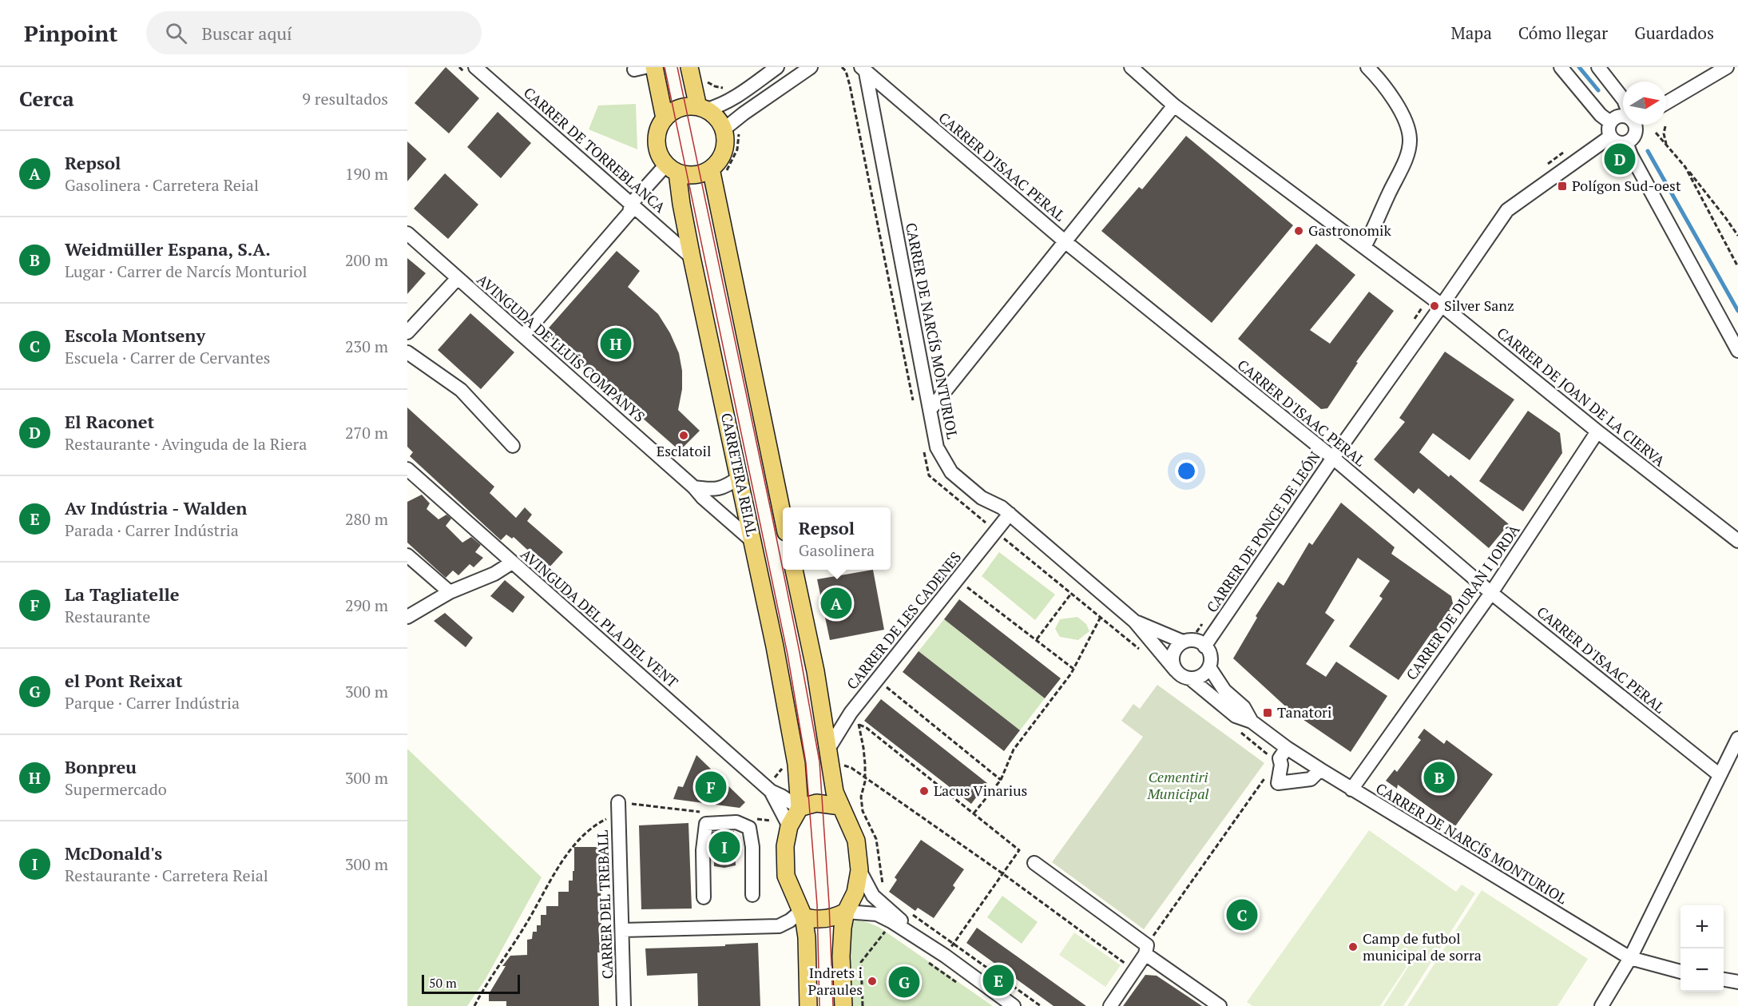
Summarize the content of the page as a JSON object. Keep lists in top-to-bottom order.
{
  "streets": {
    "main road": ["CARRETERA REIAL"],
    "street": [
      "CARRER DE TORREBLANCA",
      "CARRER D'ISAAC PERAL",
      "CARRER DE NARCÍS MONTURIOL",
      "AVINGUDA DE LLUÍS COMPANYS",
      "CARRER DE JOAN DE LA CIERVA",
      "CARRER DE PONCE DE LEÓN",
      "CARRER DE DURAN I JORDÀ",
      "AVINGUDA DEL PLA DEL VENT",
      "CARRER DE LES CADENES",
      "CARRER DEL TREBALL"
    ]
  },
  "crossings": [
    ["CARRER DE TORREBLANCA", "CARRETERA REIAL"],
    ["CARRER D'ISAAC PERAL", "CARRER DE NARCÍS MONTURIOL"],
    ["CARRER D'ISAAC PERAL", "CARRER DE PONCE DE LEÓN"],
    ["CARRER D'ISAAC PERAL", "CARRER DE DURAN I JORDÀ"],
    ["CARRER DE NARCÍS MONTURIOL", "CARRER DE PONCE DE LEÓN"],
    ["CARRER DE NARCÍS MONTURIOL", "CARRER DE DURAN I JORDÀ"],
    ["CARRER DE NARCÍS MONTURIOL", "CARRER DE LES CADENES"],
    ["AVINGUDA DE LLUÍS COMPANYS", "CARRETERA REIAL"],
    ["CARRER DE JOAN DE LA CIERVA", "CARRER DE PONCE DE LEÓN"],
    ["CARRER DE JOAN DE LA CIERVA", "CARRER DE DURAN I JORDÀ"],
    ["CARRETERA REIAL", "AVINGUDA DEL PLA DEL VENT"]
  ],
  "parks": ["Cementiri Municipal"],
  "places": {
    "transit": ["Polígon Sud-oest", "Tanatori"],
    "other": [
      "Gastronomik",
      "Silver Sanz",
      "Esclatoil",
      "Lacus Vinarius",
      "Camp de futbol municipal de sorra",
      "Indrets i Paraules"
    ]
  },
  "scale_bar": "50 m",
  "north": "right",
  "page": {
    "header": "Pinpoint",
    "search": "Buscar aquí",
    "nav": ["Mapa", "Cómo llegar", "Guardados"],
    "heading": ["Cerca", "9 resultados"],
    "list": [
      {
        "mark": "A",
        "name": "Repsol",
        "note": "Gasolinera · Carretera Reial",
        "value": "190 m"
      },
      {
        "mark": "B",
        "name": "Weidmüller Espana, S.A.",
        "note": "Lugar · Carrer de Narcís Monturiol",
        "value": "200 m"
      },
      {
        "mark": "C",
        "name": "Escola Montseny",
        "note": "Escuela · Carrer de Cervantes",
        "value": "230 m"
      },
      {
        "mark": "D",
        "name": "El Raconet",
        "note": "Restaurante · Avinguda de la Riera",
        "value": "270 m"
      },
      {
        "mark": "E",
        "name": "Av Indústria - Walden",
        "note": "Parada · Carrer Indústria",
        "value": "280 m"
      },
      {
        "mark": "F",
        "name": "La Tagliatelle",
        "note": "Restaurante",
        "value": "290 m"
      },
      {
        "mark": "G",
        "name": "el Pont Reixat",
        "note": "Parque · Carrer Indústria",
        "value": "300 m"
      },
      {
        "mark": "H",
        "name": "Bonpreu",
        "note": "Supermercado",
        "value": "300 m"
      },
      {
        "mark": "I",
        "name": "McDonald's",
        "note": "Restaurante · Carretera Reial",
        "value": "300 m"
      }
    ],
    "pins": [
      "D",
      "H",
      "A",
      "B",
      "F",
      "I",
      "C",
      "E",
      "G"
    ],
    "popup": ["Repsol", "Gasolinera"],
    "map_buttons": ["+", "−"],
    "scale": "50 m"
  }
}
